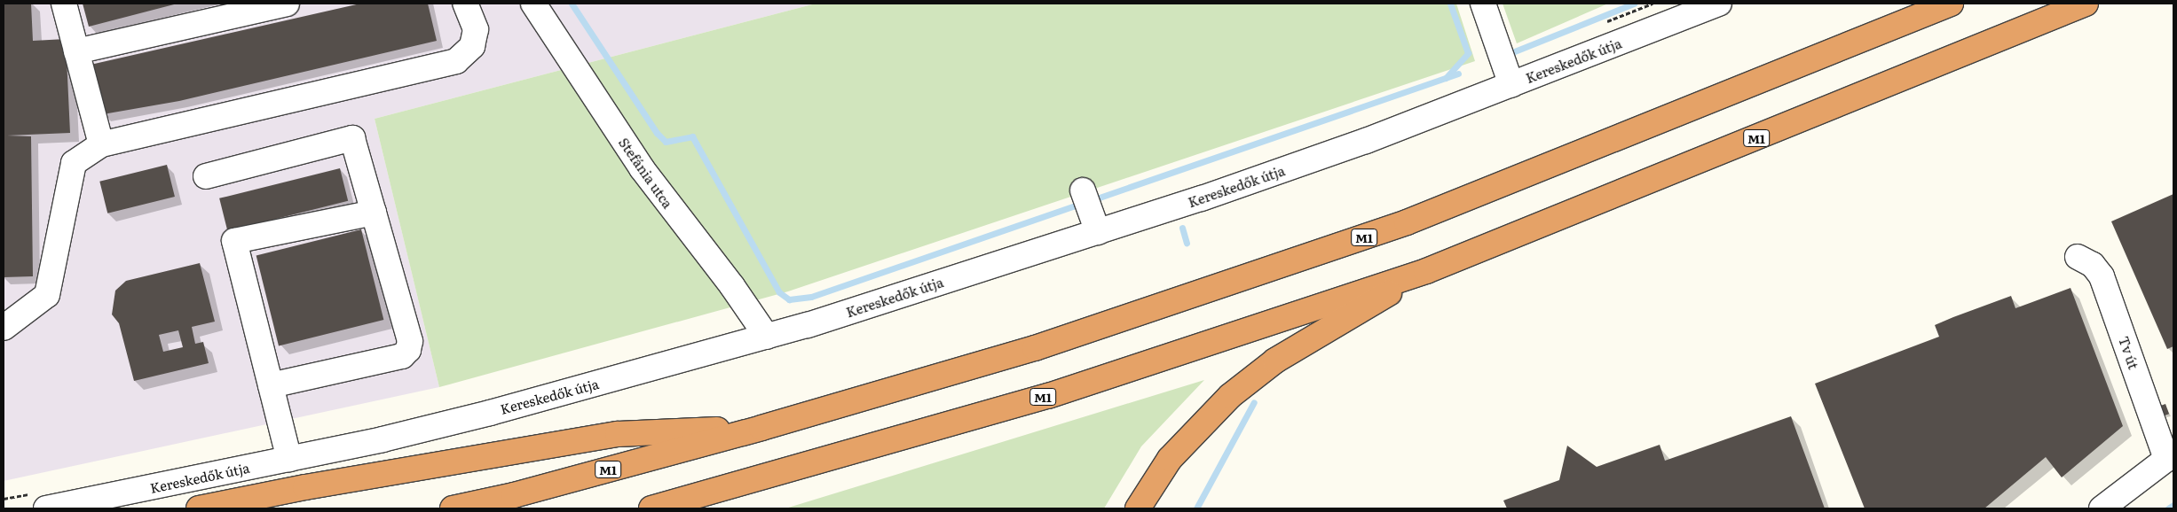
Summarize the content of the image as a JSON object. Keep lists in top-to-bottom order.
{
  "streets": {
    "highway": ["M1"],
    "street": ["Kereskedők útja", "Stefánia utca", "Tv út"]
  },
  "crossings": [
    ["Kereskedők útja", "Stefánia utca"]
  ]
}
